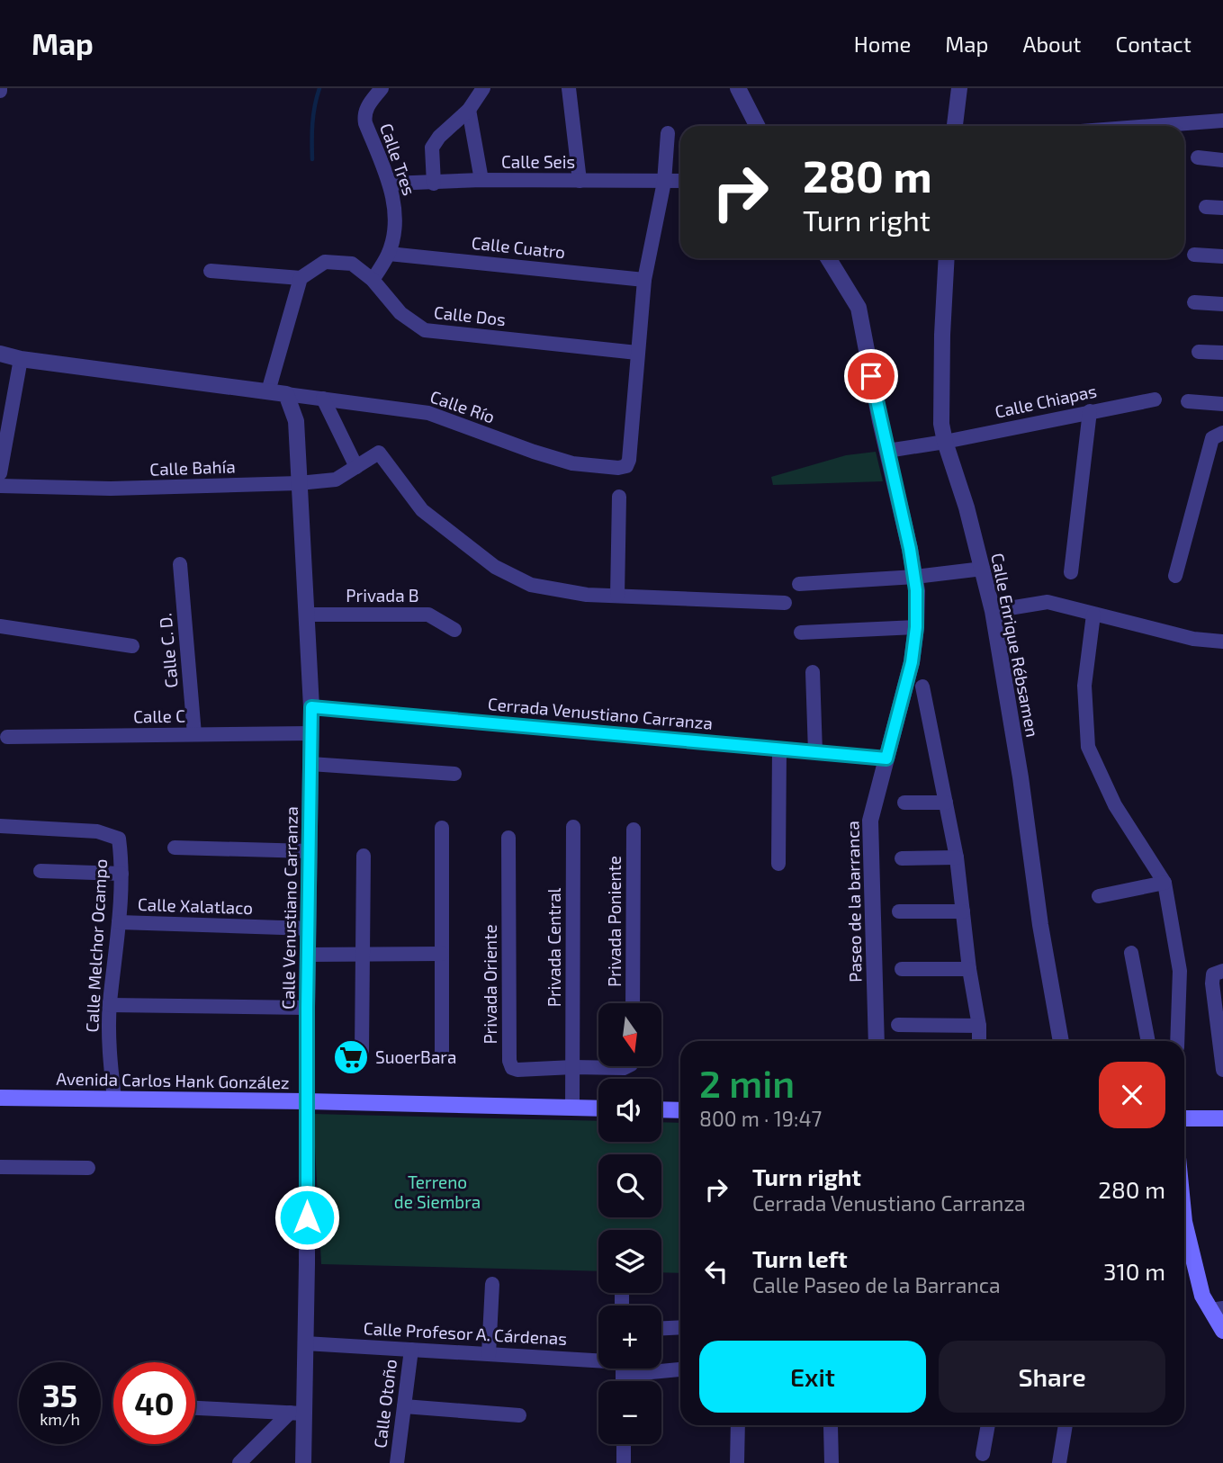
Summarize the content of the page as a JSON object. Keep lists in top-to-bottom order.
{
  "streets": {
    "main road": ["Avenida Carlos Hank González"],
    "street": [
      "Calle Tres",
      "Calle Seis",
      "Calle Cuatro",
      "Calle Dos",
      "Calle Chiapas",
      "Calle Río",
      "Calle Bahía",
      "Privada B",
      "Calle Enrique Rébsamen",
      "Calle C. D.",
      "Cerrada Venustiano Carranza",
      "Calle C",
      "Paseo de la barranca",
      "Calle Xalatlaco",
      "Calle Venustiano Carranza",
      "Privada Poniente",
      "Calle Melchor Ocampo",
      "Privada Central",
      "Privada Oriente",
      "Calle Profesor A. Cárdenas",
      "Calle Otoño"
    ]
  },
  "crossings": [
    ["Calle Tres", "Calle Seis"],
    ["Calle Tres", "Calle Cuatro"],
    ["Calle Tres", "Calle Dos"],
    ["Calle Seis", "Calle Río"],
    ["Calle Cuatro", "Calle Río"],
    ["Calle Dos", "Calle Río"],
    ["Calle Chiapas", "Calle Enrique Rébsamen"],
    ["Calle Chiapas", "Paseo de la barranca"],
    ["Calle Río", "Calle Venustiano Carranza"],
    ["Calle Bahía", "Calle Venustiano Carranza"],
    ["Privada B", "Calle Venustiano Carranza"],
    ["Calle C. D.", "Calle C"],
    ["Cerrada Venustiano Carranza", "Paseo de la barranca"],
    ["Cerrada Venustiano Carranza", "Calle Venustiano Carranza"],
    ["Calle C", "Calle Venustiano Carranza"],
    ["Calle Xalatlaco", "Calle Venustiano Carranza"],
    ["Calle Xalatlaco", "Calle Melchor Ocampo"],
    ["Calle Venustiano Carranza", "Avenida Carlos Hank González"],
    ["Calle Venustiano Carranza", "Calle Profesor A. Cárdenas"],
    ["Calle Melchor Ocampo", "Avenida Carlos Hank González"],
    ["Privada Central", "Privada Oriente"],
    ["Privada Central", "Avenida Carlos Hank González"],
    ["Calle Profesor A. Cárdenas", "Calle Otoño"]
  ],
  "parks": ["Terreno de Siembra"],
  "places": {
    "supermarket": ["SuoerBara"]
  },
  "north": "bottom",
  "page": {
    "header": "Map",
    "nav": [
      "Home",
      "Map",
      "About",
      "Contact"
    ],
    "turn": ["280 m", "Turn right"],
    "map_buttons": ["+", "−"],
    "heading": ["2 min", "800 m · 19:47"],
    "list": [
      {
        "name": "Turn right",
        "note": "Cerrada Venustiano Carranza",
        "value": "280 m"
      },
      {
        "name": "Turn left",
        "note": "Calle Paseo de la Barranca",
        "value": "310 m"
      }
    ],
    "buttons": ["Exit", "Share"],
    "speed": "35 km/h",
    "limit": "40"
  }
}
